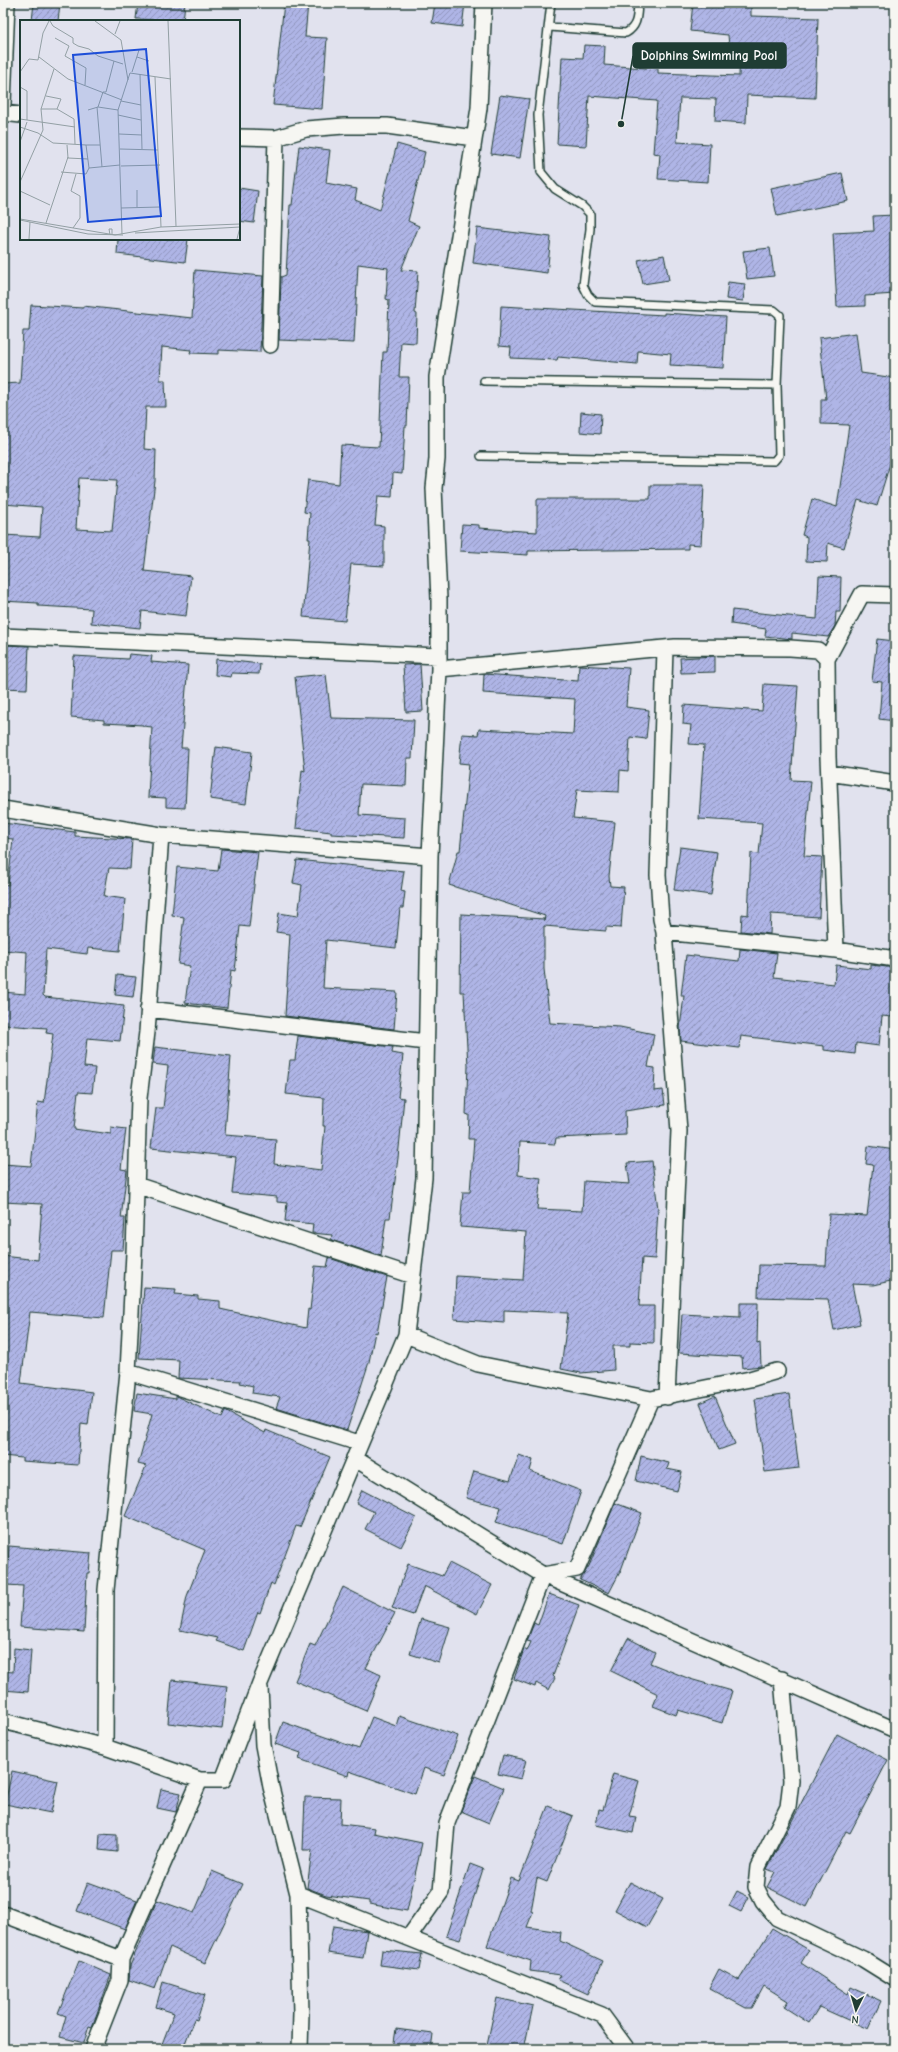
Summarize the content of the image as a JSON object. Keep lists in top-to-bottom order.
{
  "places": ["Dolphins Swimming Pool"],
  "north": "bottom"
}
